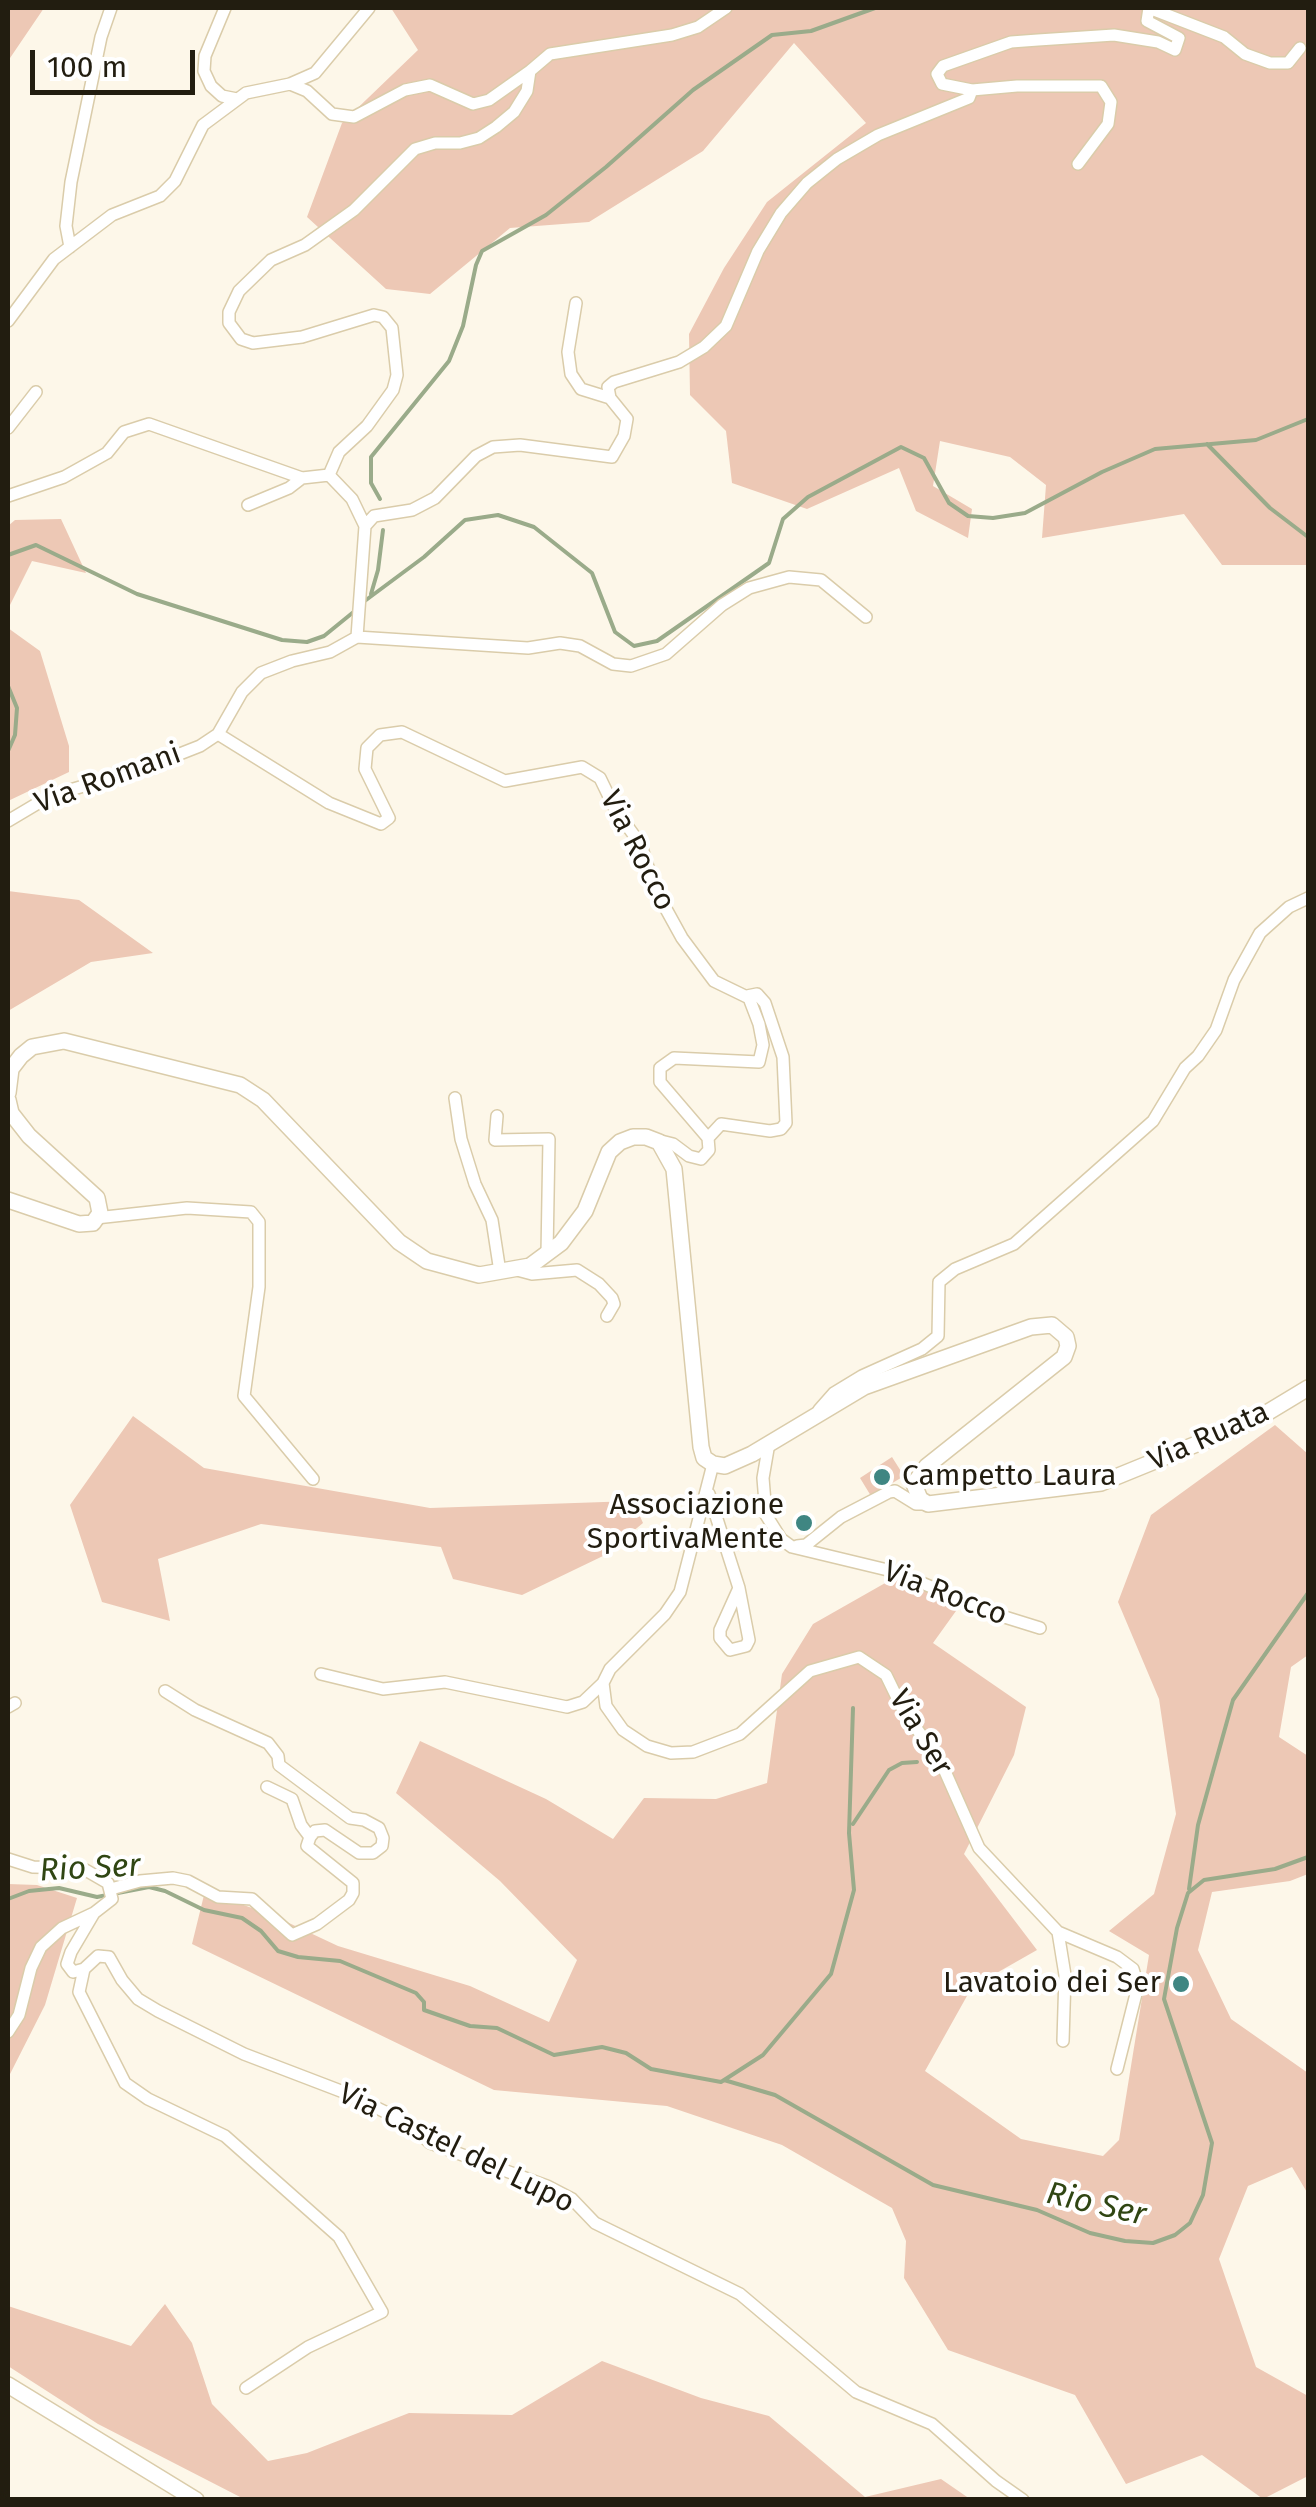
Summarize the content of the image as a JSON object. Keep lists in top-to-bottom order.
{
  "streets": {
    "street": [
      "Via Romani",
      "Via Rocco",
      "Via Ruata",
      "Via Ser",
      "Via Castel del Lupo"
    ]
  },
  "crossings": [
    ["Via Romani", "Via Rocco"]
  ],
  "water": ["Rio Ser"],
  "places": ["Campetto Laura", "Associazione SportivaMente", "Lavatoio dei Ser"],
  "scale_bar": "100 m"
}
